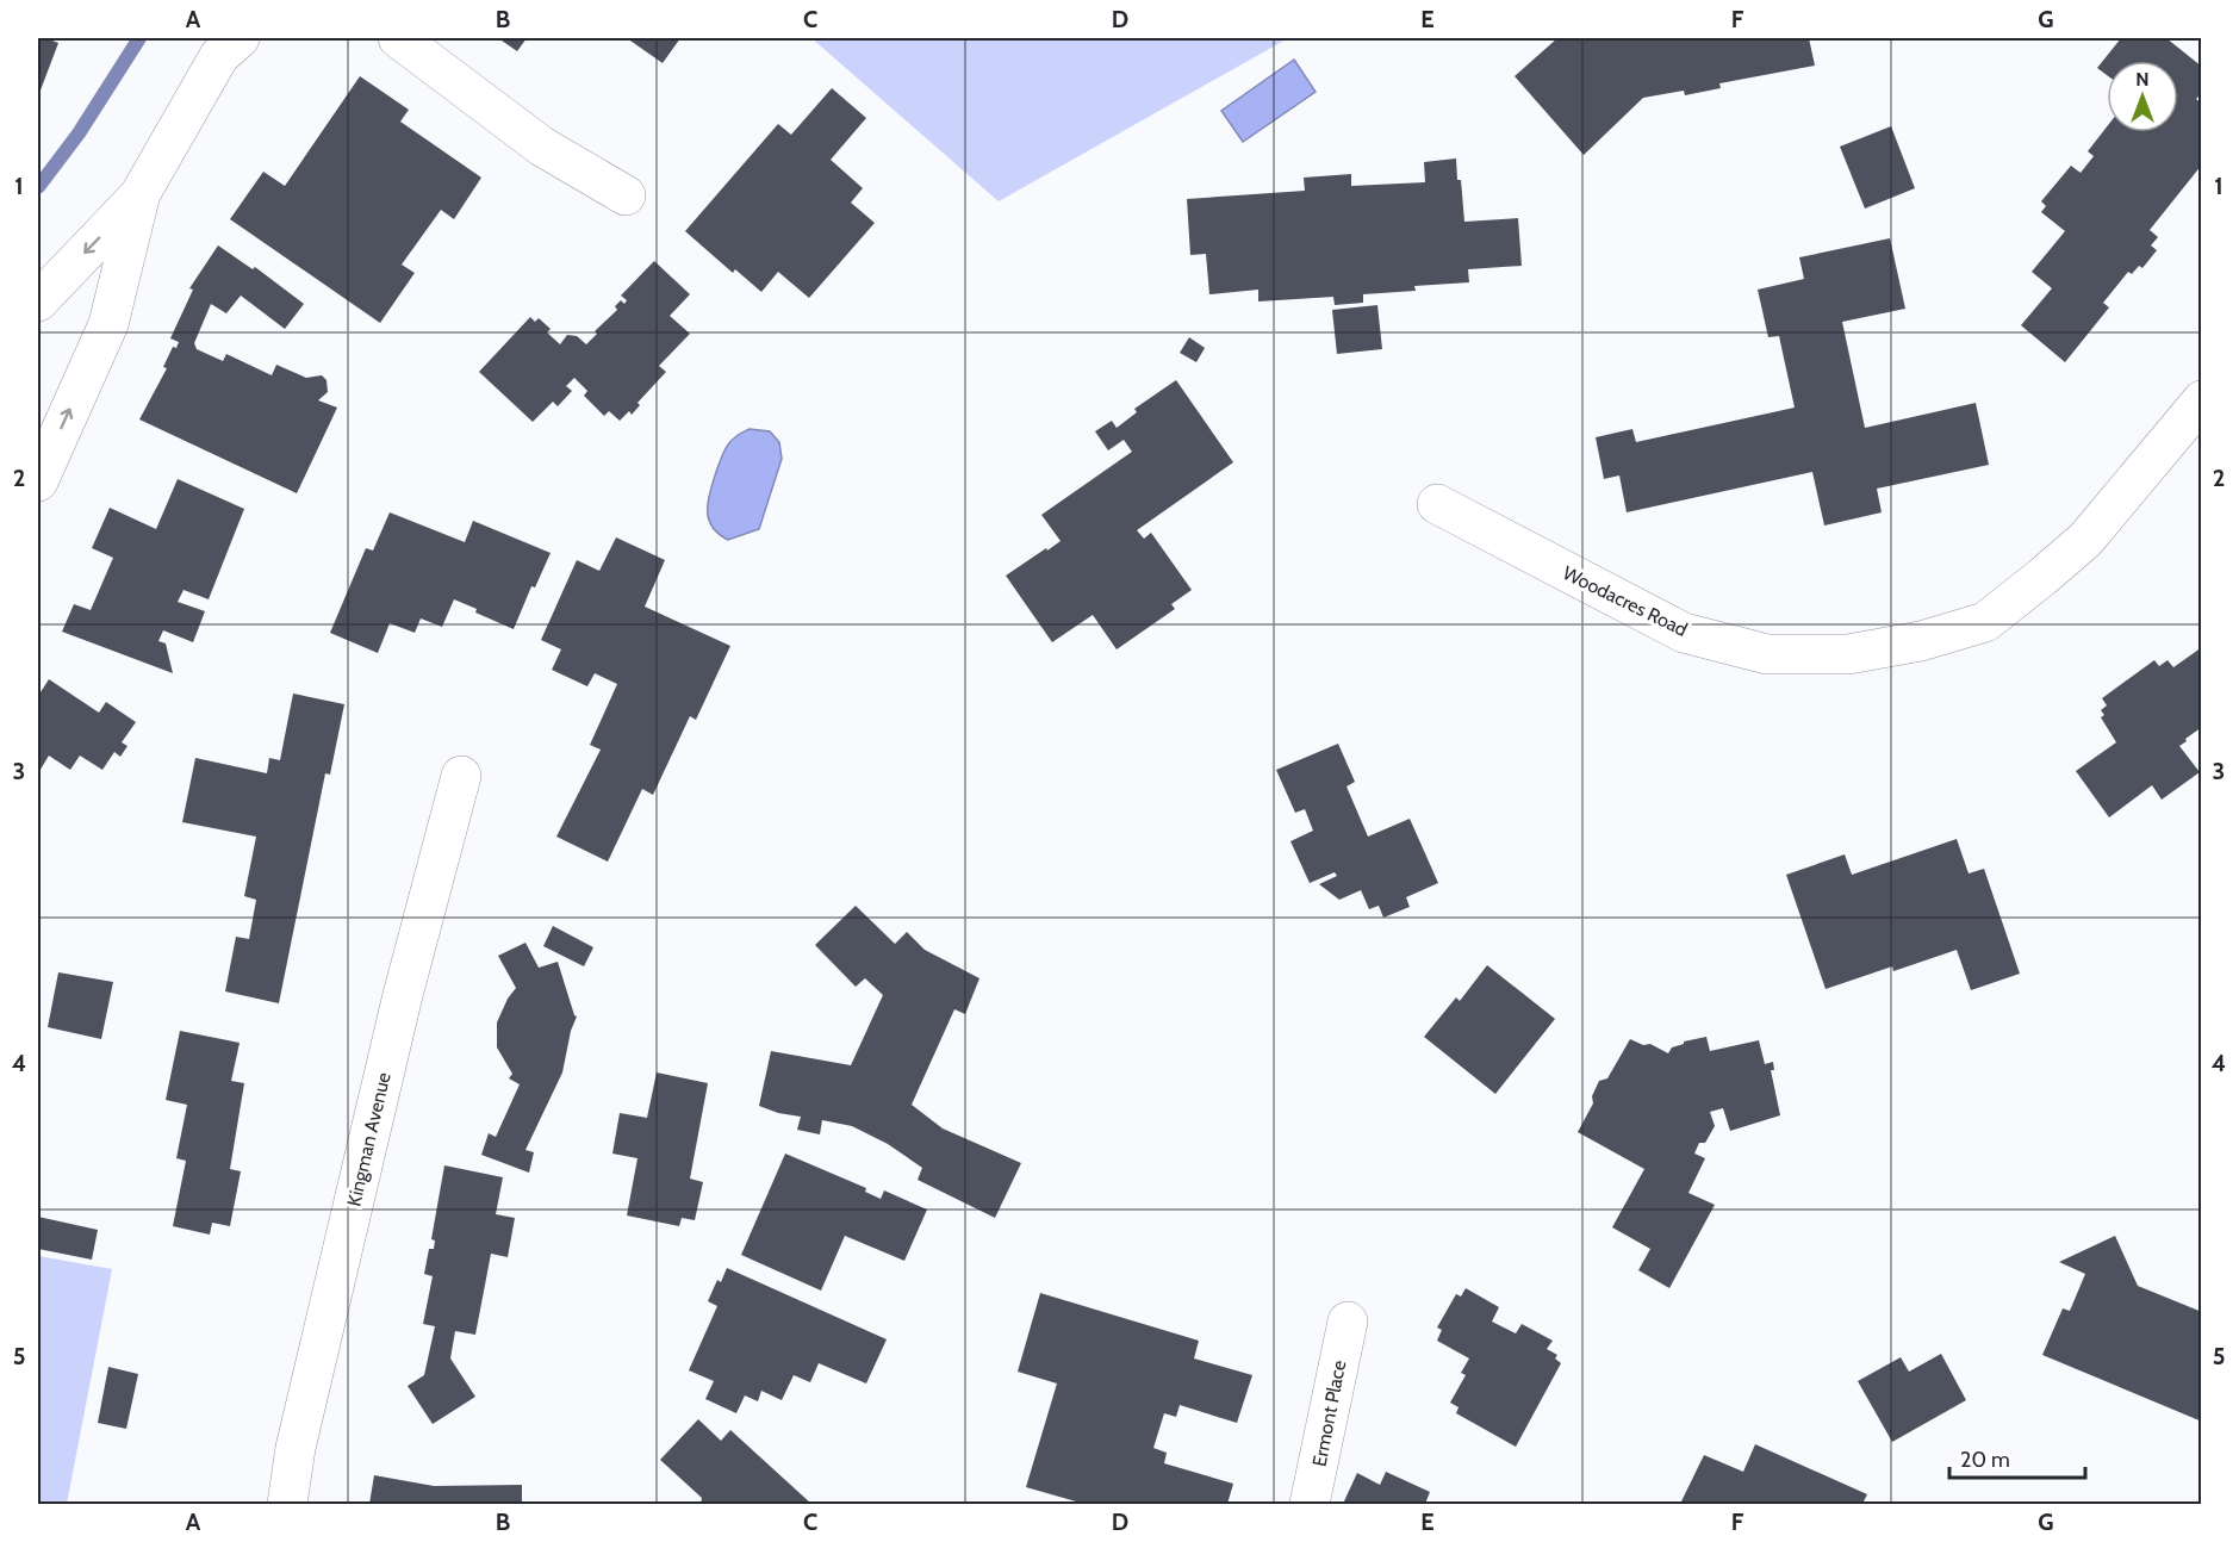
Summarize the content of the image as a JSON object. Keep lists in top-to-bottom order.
{
  "streets": {
    "street": ["Woodacres Road", "Kingman Avenue", "Ermont Place"]
  },
  "scale_bar": "20 m",
  "north": "top",
  "grid": {
    "columns": [
      "A",
      "B",
      "C",
      "D",
      "E",
      "F",
      "G"
    ],
    "rows": [
      "1",
      "2",
      "3",
      "4",
      "5"
    ]
  }
}
